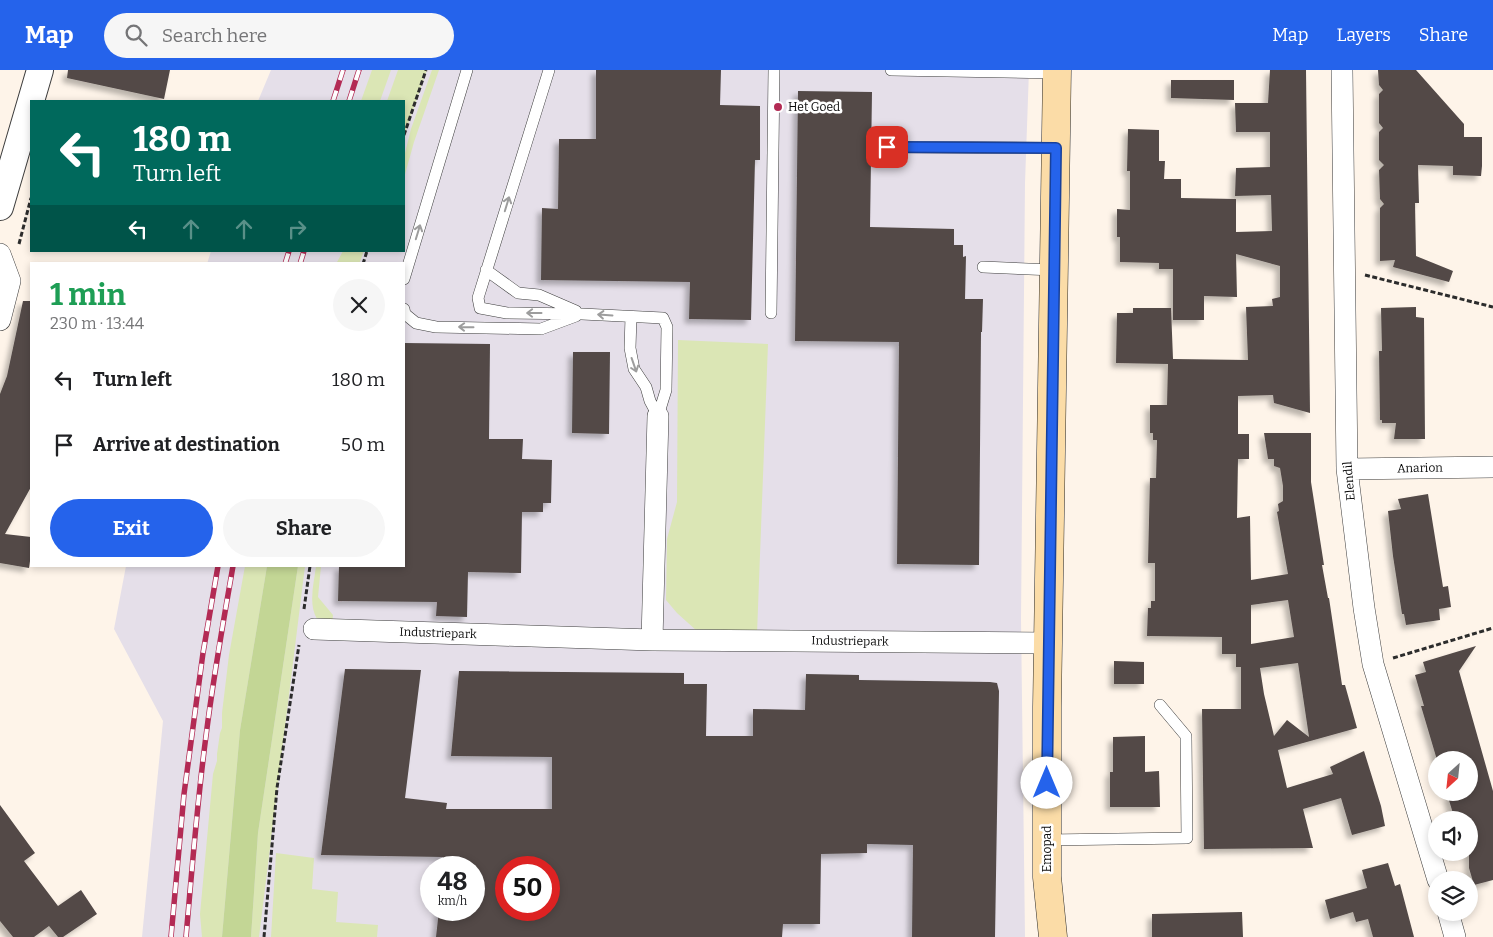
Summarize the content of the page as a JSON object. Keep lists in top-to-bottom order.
{
  "streets": {
    "main road": ["Emopad"],
    "street": ["Anarion", "Elendil", "Industriepark"]
  },
  "crossings": [
    ["Anarion", "Elendil"],
    ["Industriepark", "Emopad"]
  ],
  "places": ["Het Goed"],
  "north": "bottom left",
  "page": {
    "header": "Map",
    "search": "Search here",
    "nav": ["Map", "Layers", "Share"],
    "turn": ["180 m", "Turn left"],
    "heading": ["1 min", "230 m · 13:44"],
    "list": [
      {
        "name": "Turn left",
        "value": "180 m"
      },
      {
        "name": "Arrive at destination",
        "value": "50 m"
      }
    ],
    "buttons": ["Exit", "Share"],
    "speed": "48 km/h",
    "limit": "50"
  }
}
